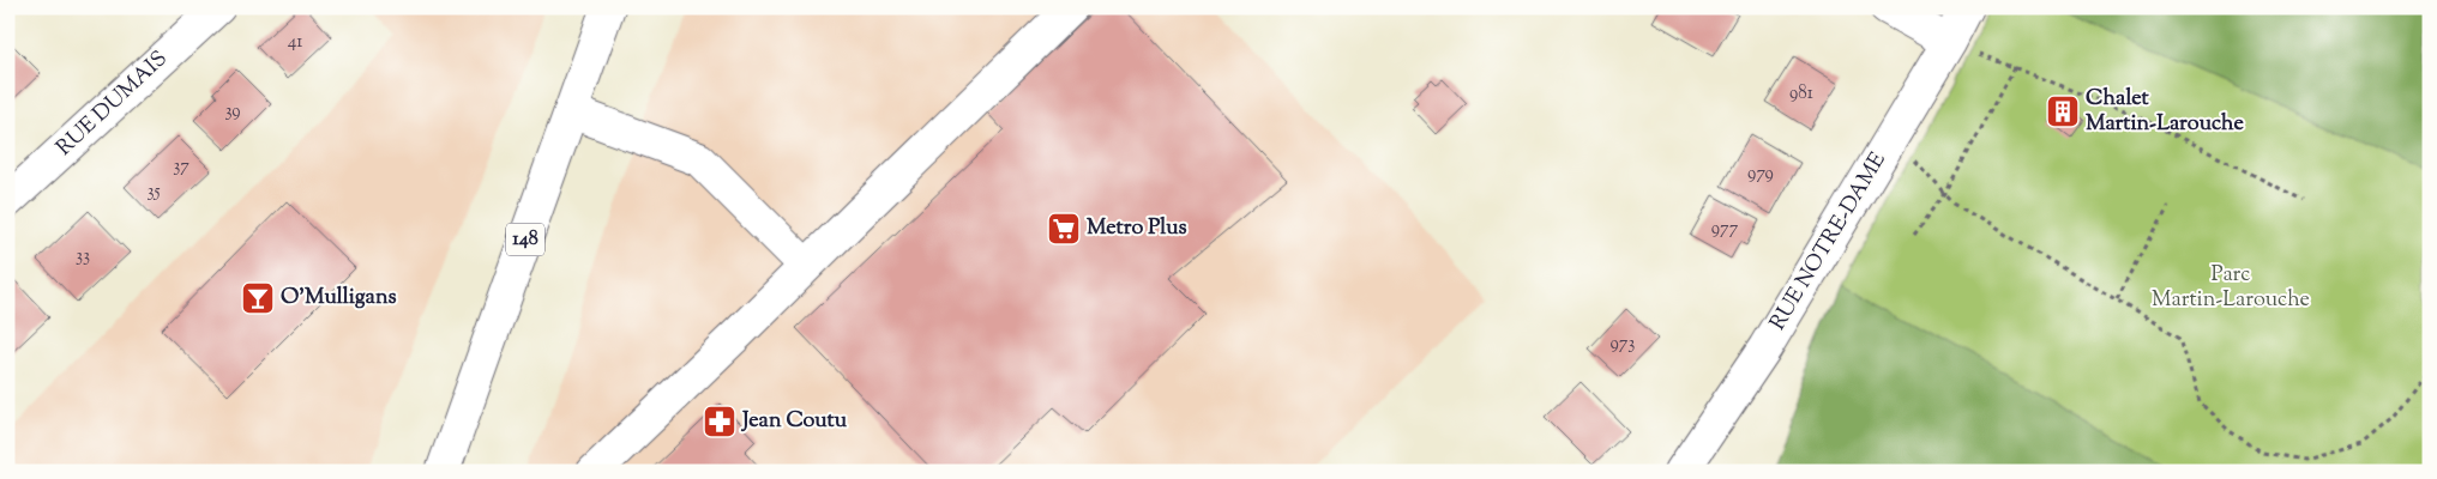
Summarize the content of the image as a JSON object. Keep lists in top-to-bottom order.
{
  "streets": {
    "street": ["RUE DUMAIS", "148", "RUE NOTRE-DAME"]
  },
  "parks": ["Parc Martin-Larouche"],
  "places": {
    "building": ["Chalet Martin-Larouche"],
    "supermarket": ["Metro Plus"],
    "bar": ["O'Mulligans"],
    "pharmacy": ["Jean Coutu"]
  },
  "house_numbers": [
    "41",
    "981",
    "39",
    "37",
    "979",
    "35",
    "977",
    "33",
    "973"
  ]
}
